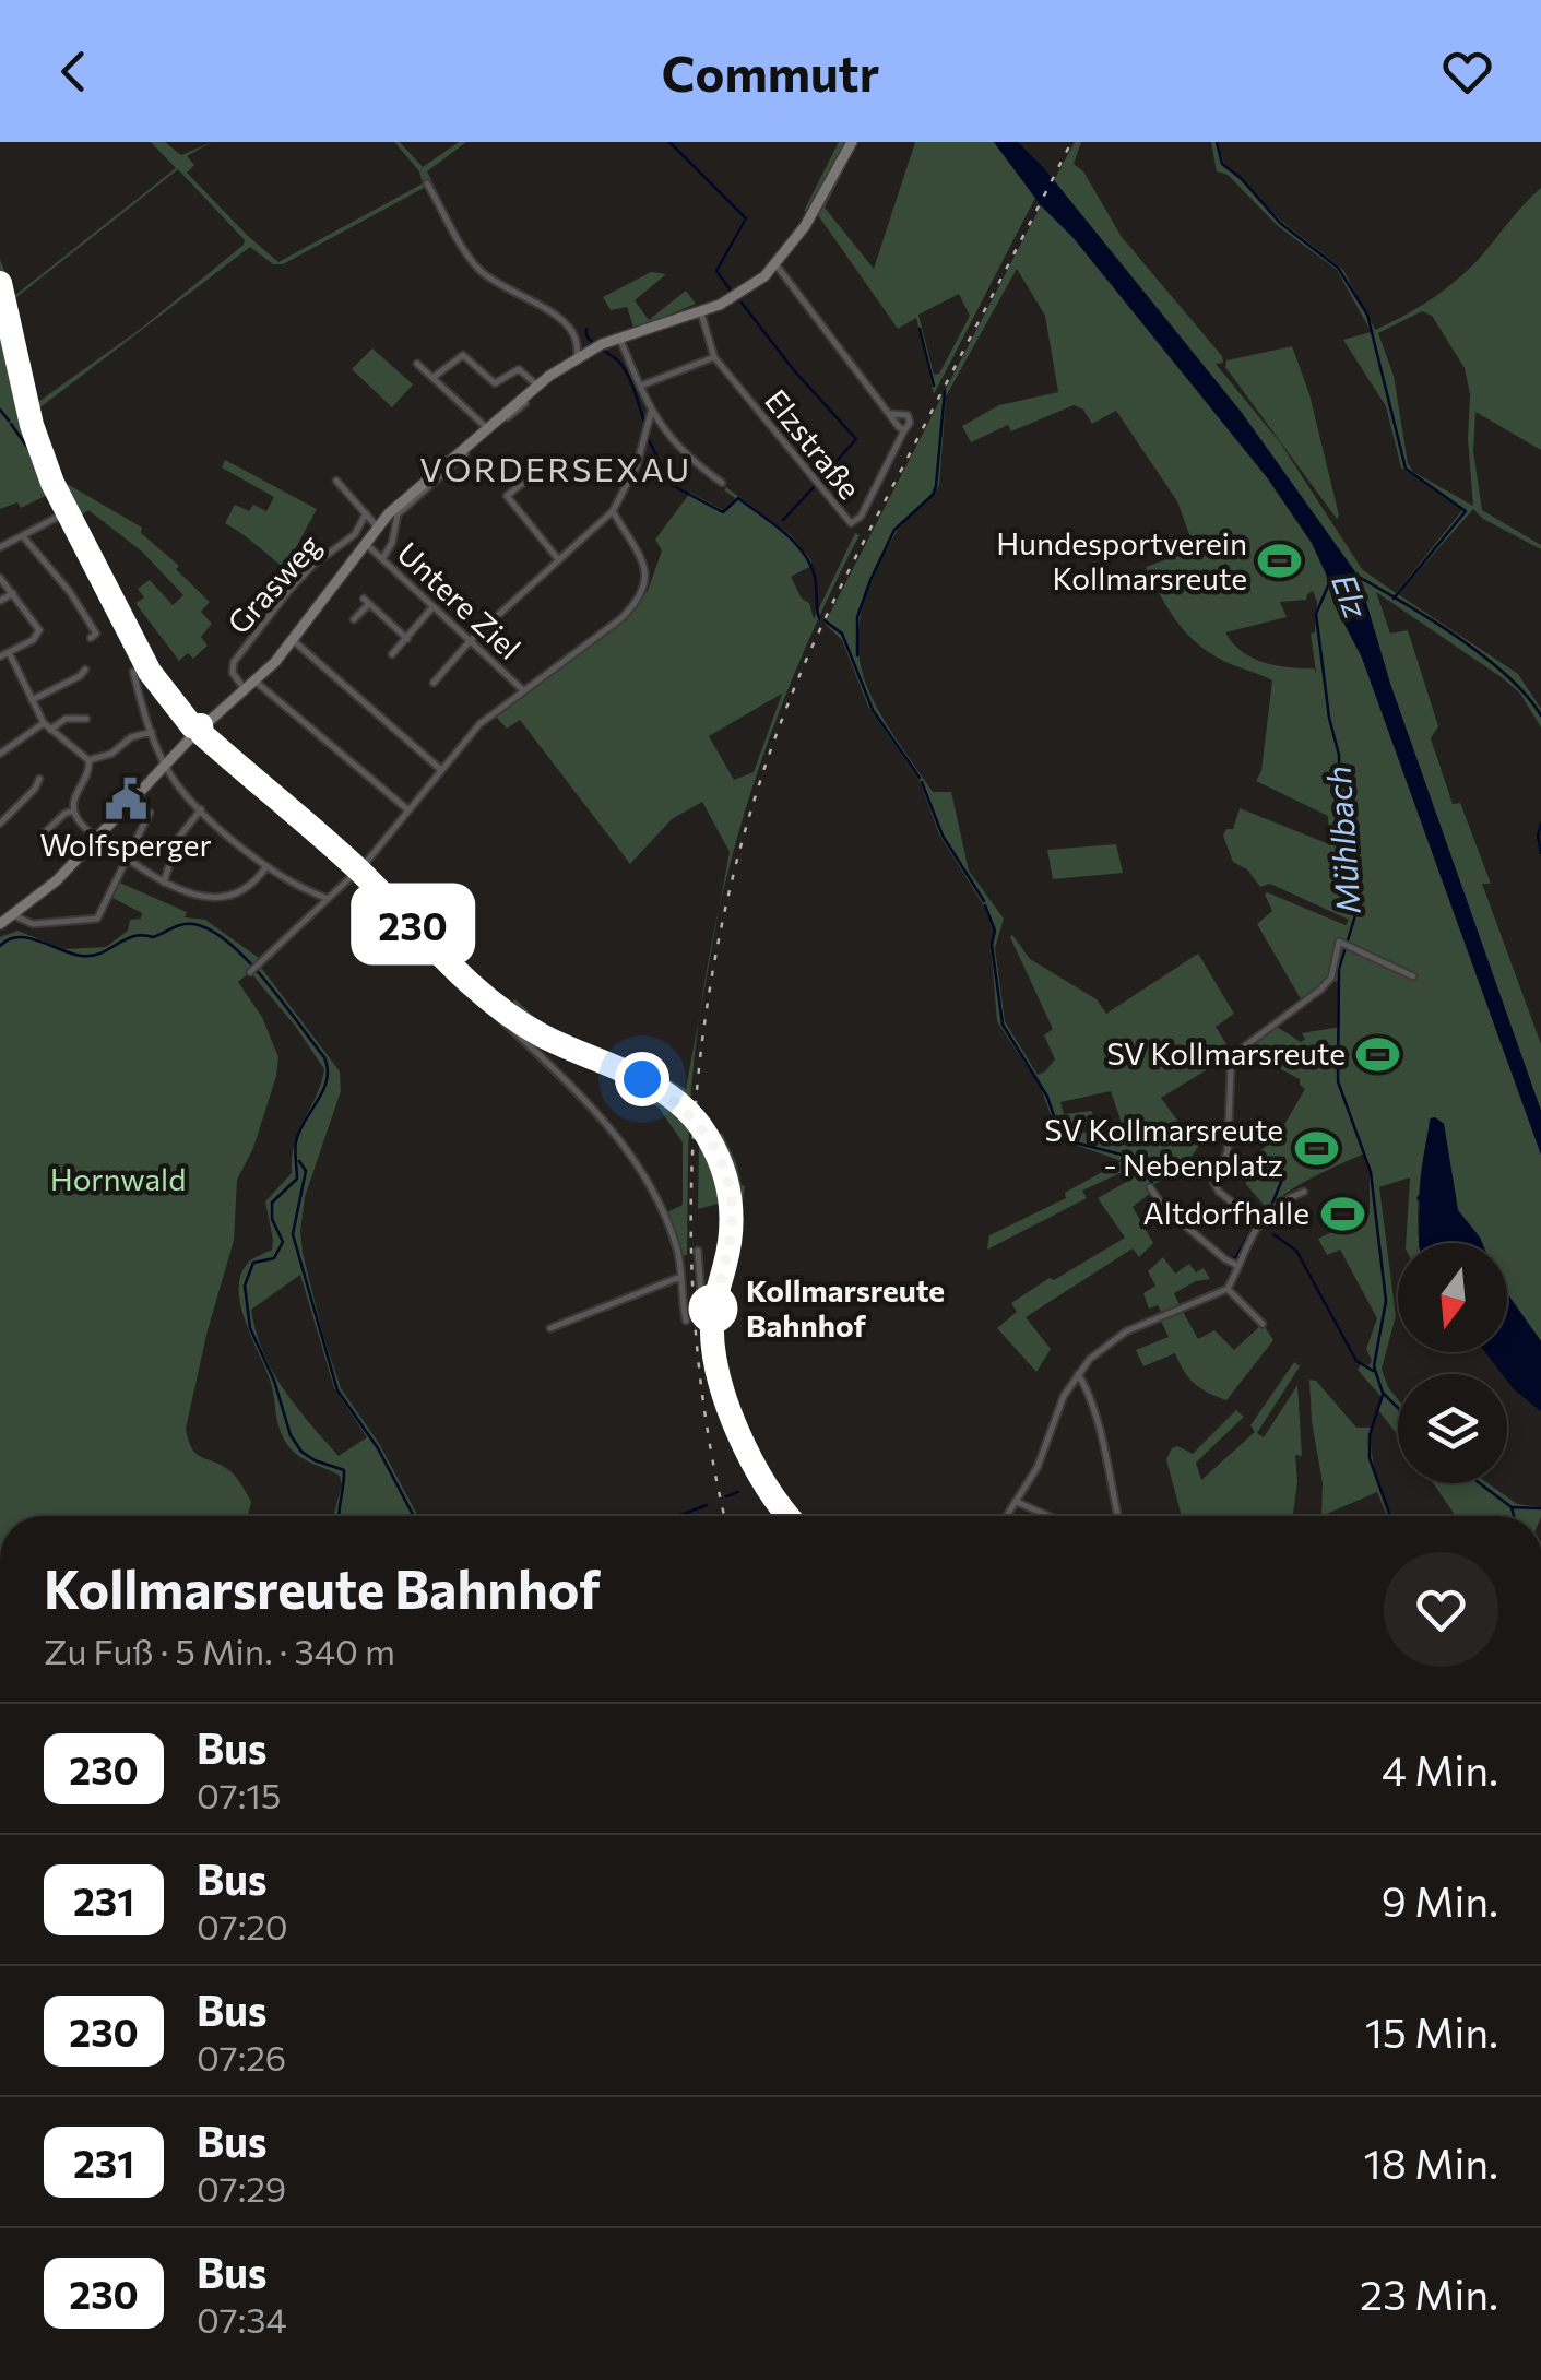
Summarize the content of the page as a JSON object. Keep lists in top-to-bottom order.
{
  "streets": {
    "street": ["Elzstraße", "Grasweg", "Untere Ziel"]
  },
  "districts": ["VORDERSEXAU"],
  "water": ["Elz", "Mühlbach"],
  "parks": ["Hornwald"],
  "places": {
    "sports": [
      "Hundesportverein Kollmarsreute",
      "SV Kollmarsreute",
      "SV Kollmarsreute - Nebenplatz",
      "Altdorfhalle"
    ],
    "public building": ["Wolfsperger"],
    "other": ["Kollmarsreute Bahnhof"]
  },
  "lines": ["bus line 230"],
  "north": "bottom",
  "page": {
    "header": "Commutr",
    "on_map": "230",
    "heading": ["Kollmarsreute Bahnhof", "Zu Fuß · 5 Min. · 340 m"],
    "list": [
      {
        "mark": "230",
        "name": "Bus",
        "note": "07:15",
        "value": "4 Min."
      },
      {
        "mark": "231",
        "name": "Bus",
        "note": "07:20",
        "value": "9 Min."
      },
      {
        "mark": "230",
        "name": "Bus",
        "note": "07:26",
        "value": "15 Min."
      },
      {
        "mark": "231",
        "name": "Bus",
        "note": "07:29",
        "value": "18 Min."
      },
      {
        "mark": "230",
        "name": "Bus",
        "note": "07:34",
        "value": "23 Min."
      }
    ]
  }
}
